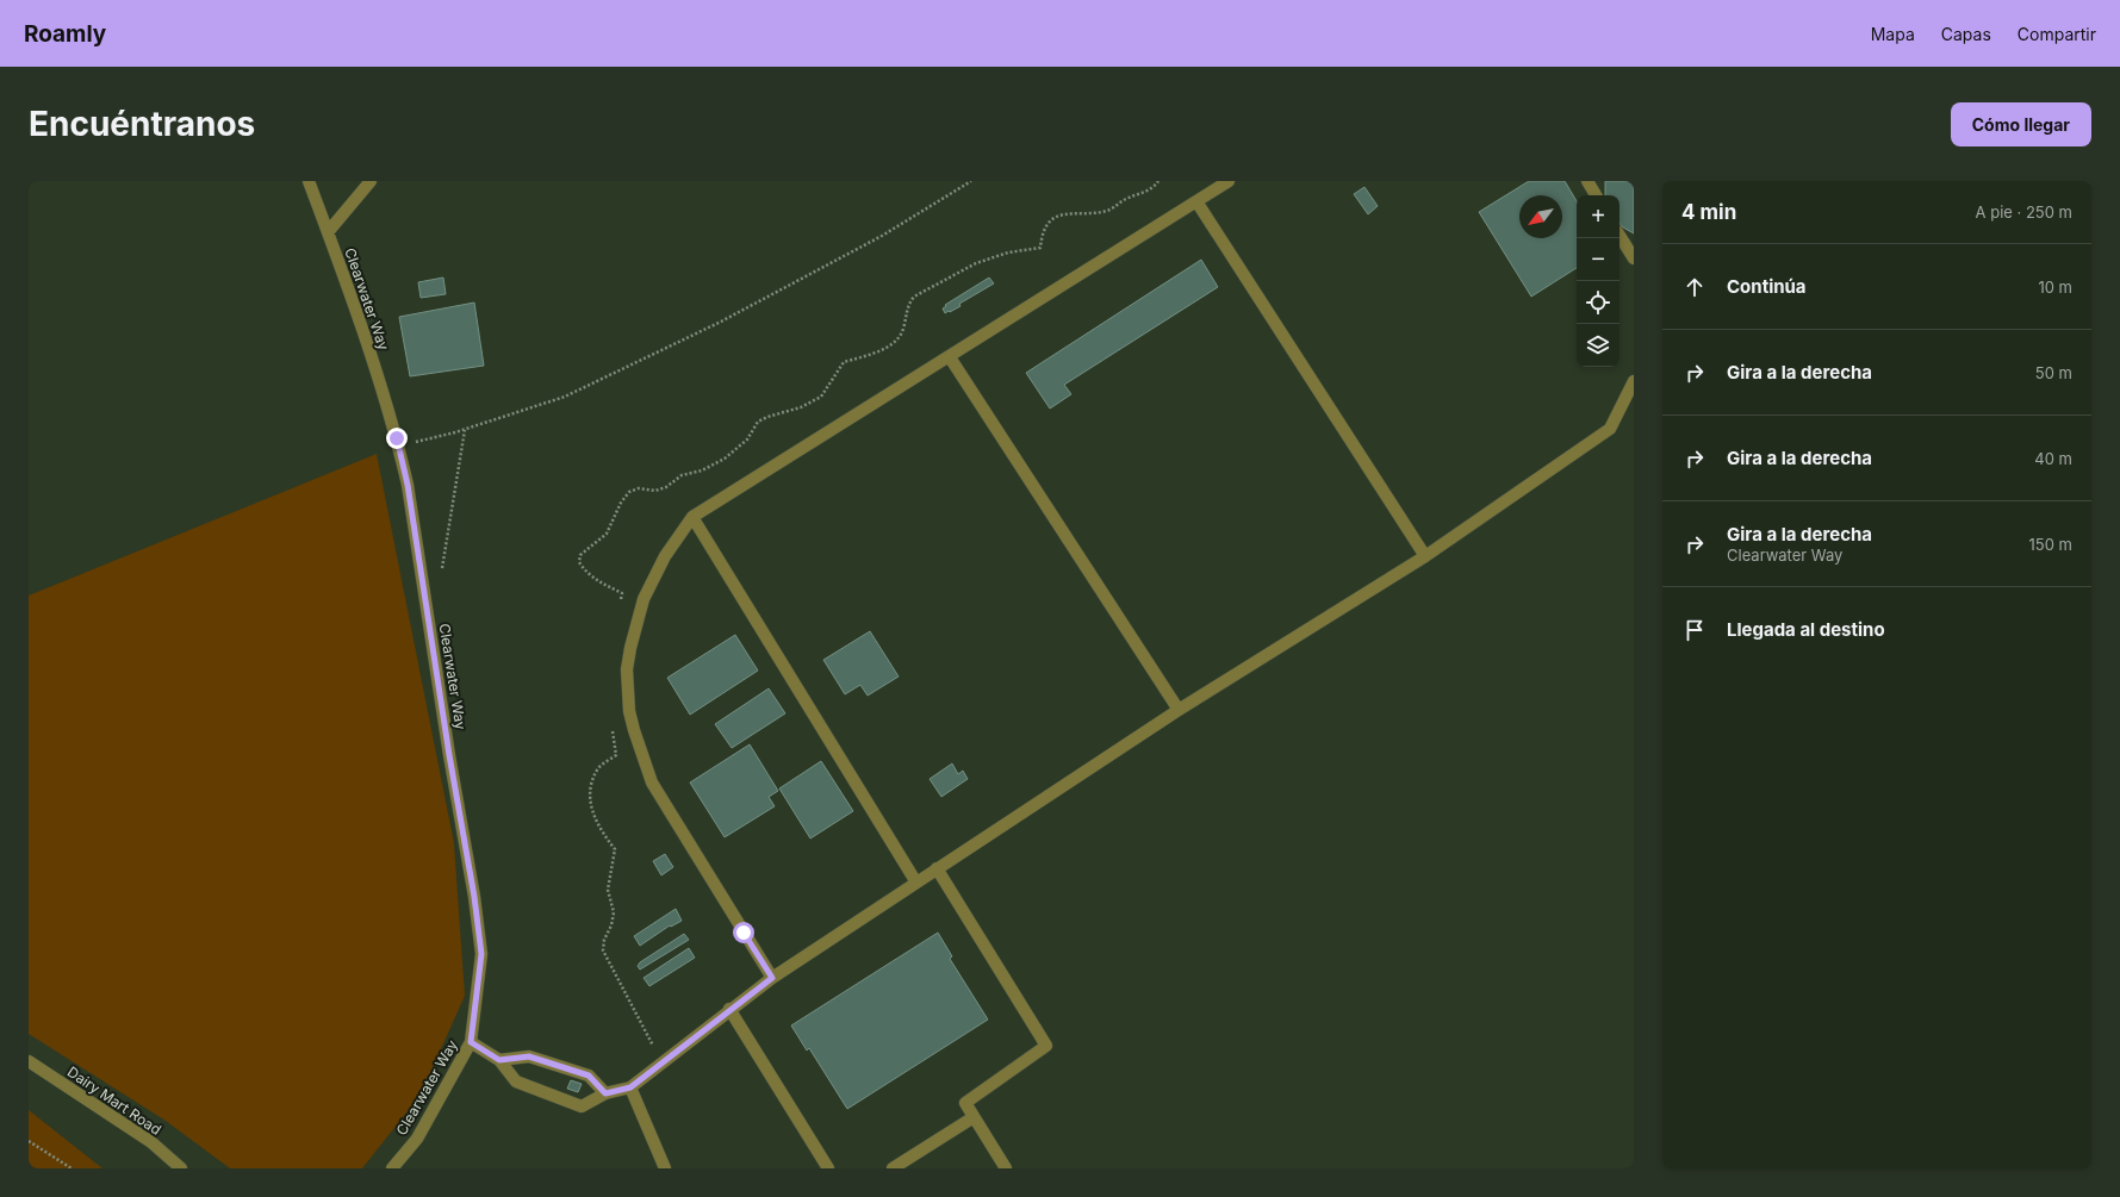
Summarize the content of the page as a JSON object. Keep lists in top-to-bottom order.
{
  "streets": {
    "street": ["Clearwater Way", "Dairy Mart Road"]
  },
  "north": "bottom left",
  "page": {
    "header": "Roamly",
    "nav": ["Mapa", "Capas", "Compartir"],
    "buttons": "Cómo llegar",
    "title": "Encuéntranos",
    "heading": ["4 min", "A pie · 250 m"],
    "map_buttons": ["+", "−"],
    "list": [
      ["Continúa", "10 m"],
      ["Gira a la derecha", "50 m"],
      ["Gira a la derecha", "40 m"],
      ["Gira a la derecha", "Clearwater Way", "150 m"],
      "Llegada al destino"
    ]
  }
}
